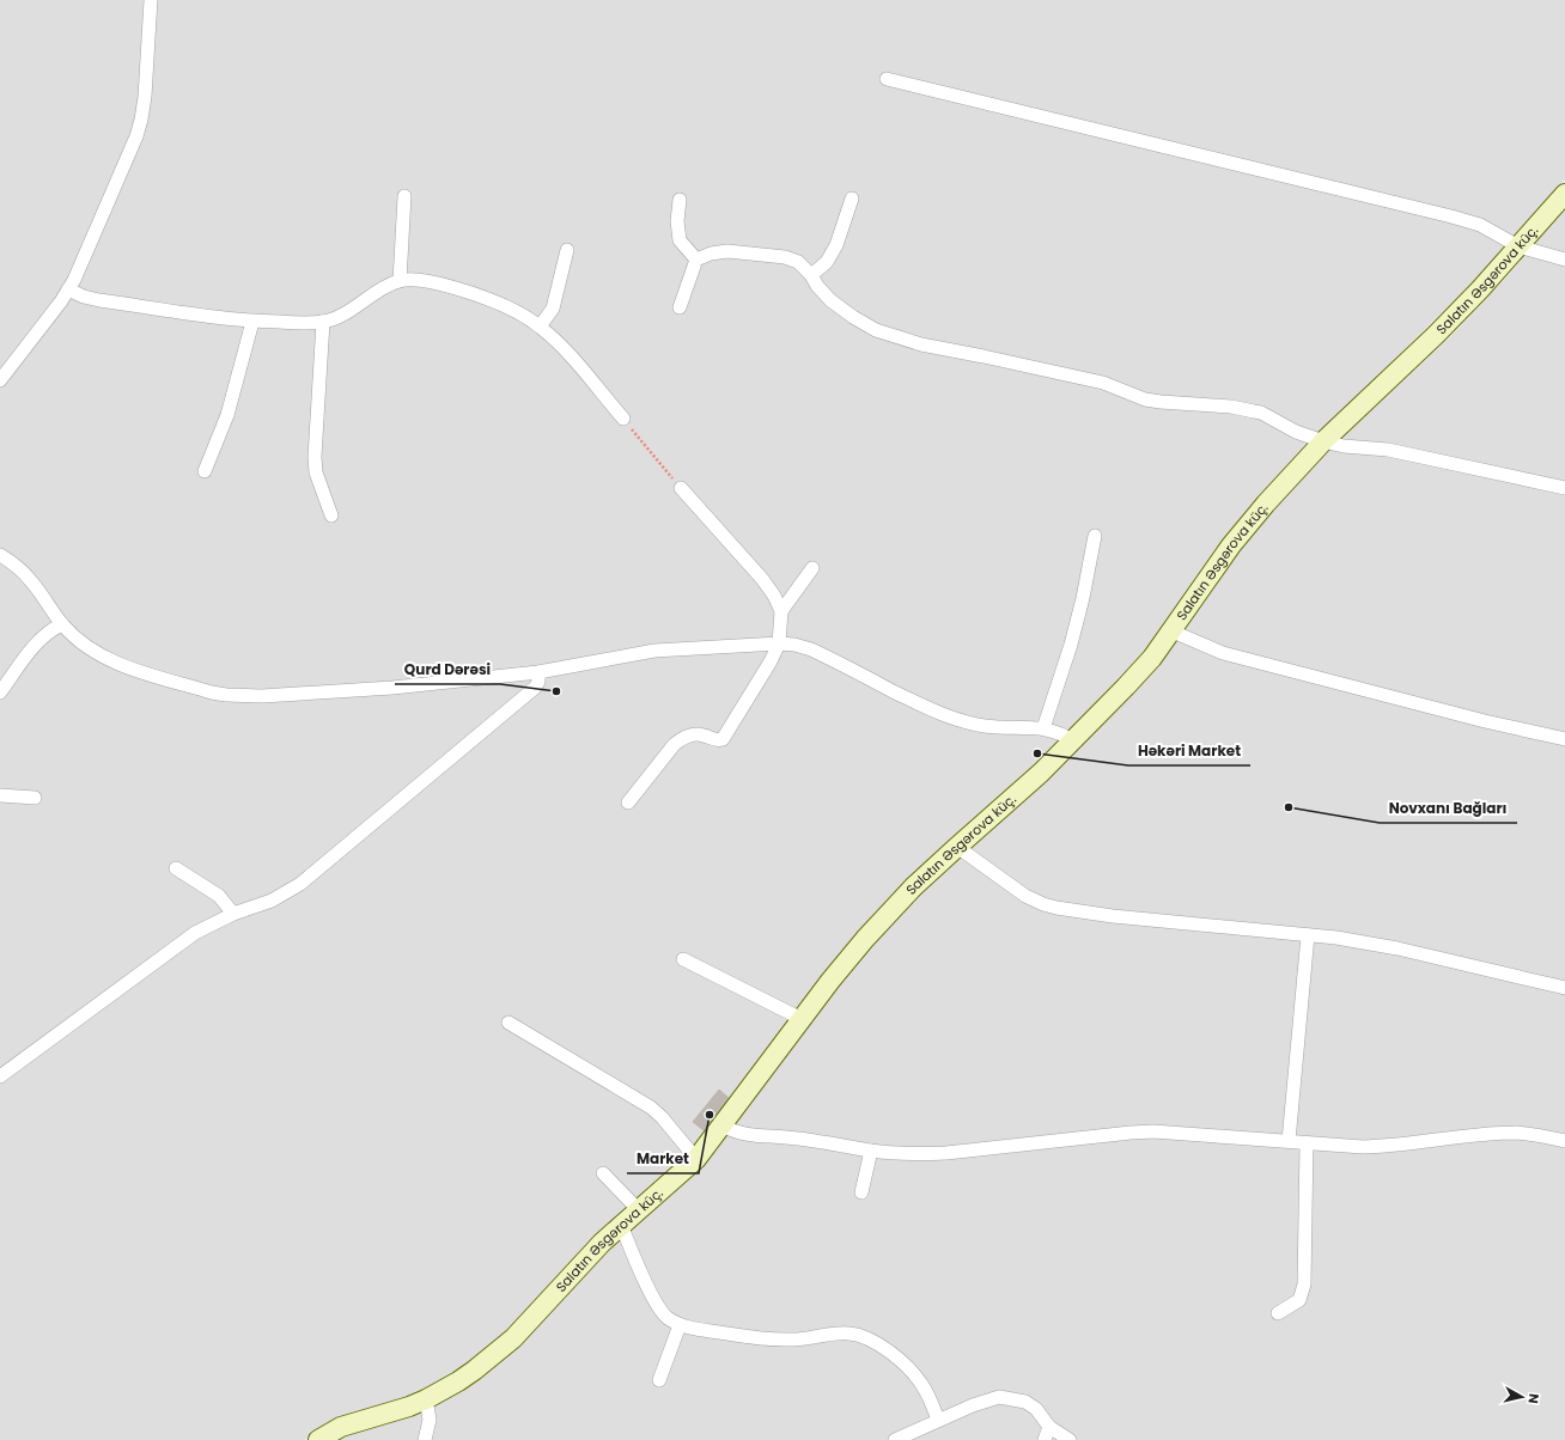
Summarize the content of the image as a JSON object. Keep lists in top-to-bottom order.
{
  "streets": {
    "street": ["Salatın Əsgərova küç."]
  },
  "places": [
    "Qurd Dərəsi",
    "Həkəri Market",
    "Novxanı Bağları",
    "Market"
  ],
  "north": "right"
}
